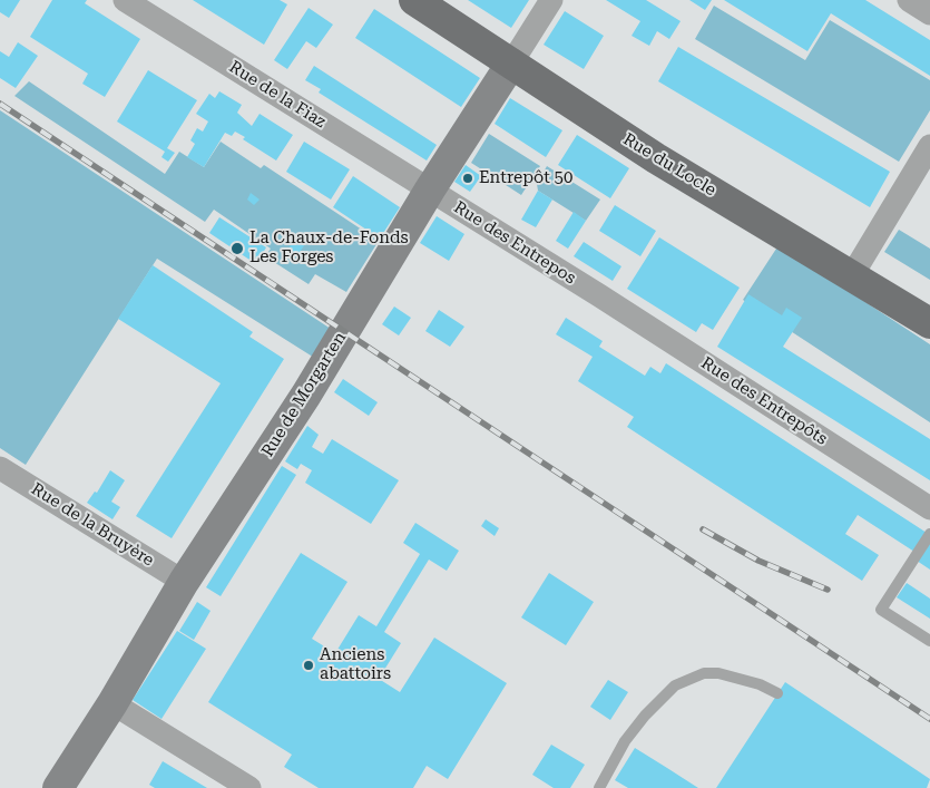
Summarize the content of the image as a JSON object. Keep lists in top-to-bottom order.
{
  "streets": {
    "main road": ["Rue du Locle", "Rue de Morgarten"],
    "street": [
      "Rue de la Fiaz",
      "Rue des Entrepos",
      "Rue des Entrepôts",
      "Rue de la Bruyère"
    ]
  },
  "crossings": [
    ["Rue de la Fiaz", "Rue des Entrepos"],
    ["Rue de la Fiaz", "Rue de Morgarten"],
    ["Rue du Locle", "Rue de Morgarten"],
    ["Rue des Entrepos", "Rue de Morgarten"],
    ["Rue des Entrepos", "Rue des Entrepôts"],
    ["Rue de Morgarten", "Rue de la Bruyère"]
  ],
  "places": ["Entrepôt 50", "La Chaux-de-Fonds Les Forges", "Anciens abattoirs"]
}
